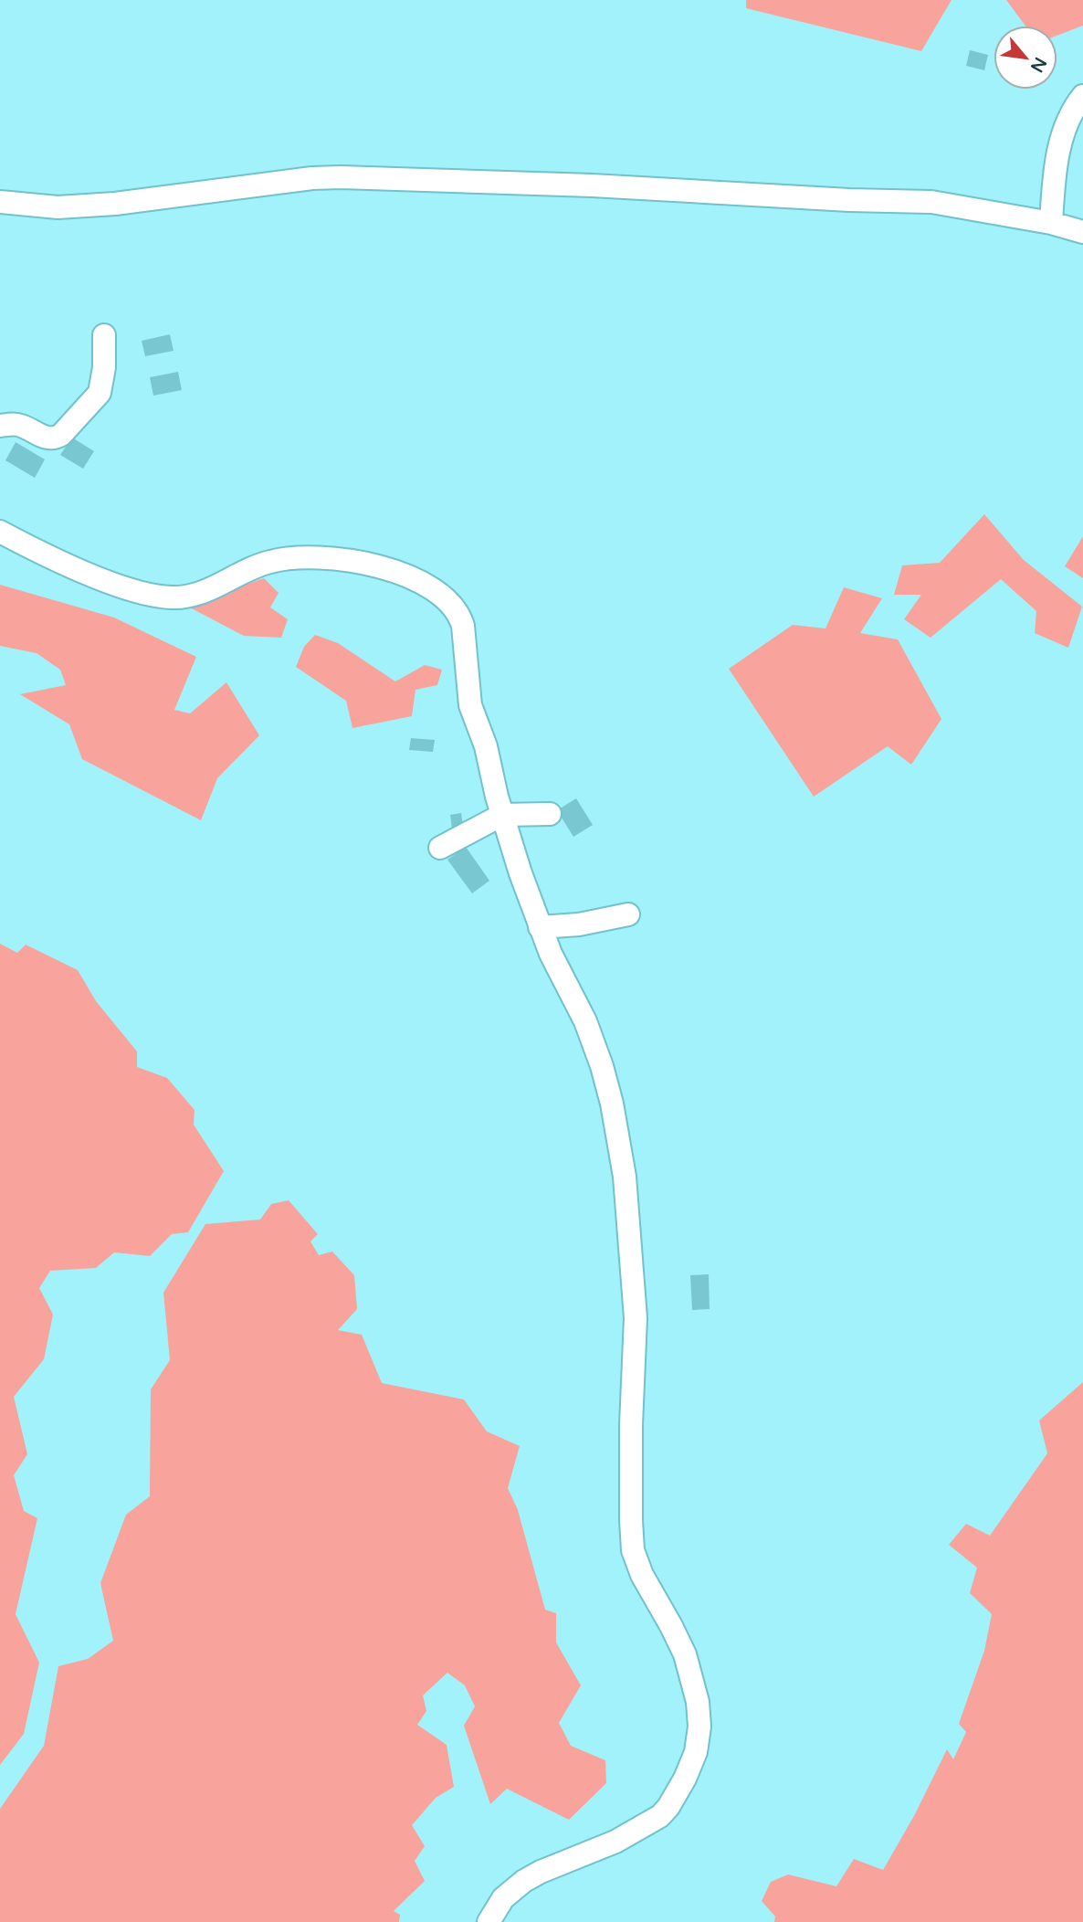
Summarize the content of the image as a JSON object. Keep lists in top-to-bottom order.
{
  "north": "bottom right"
}
